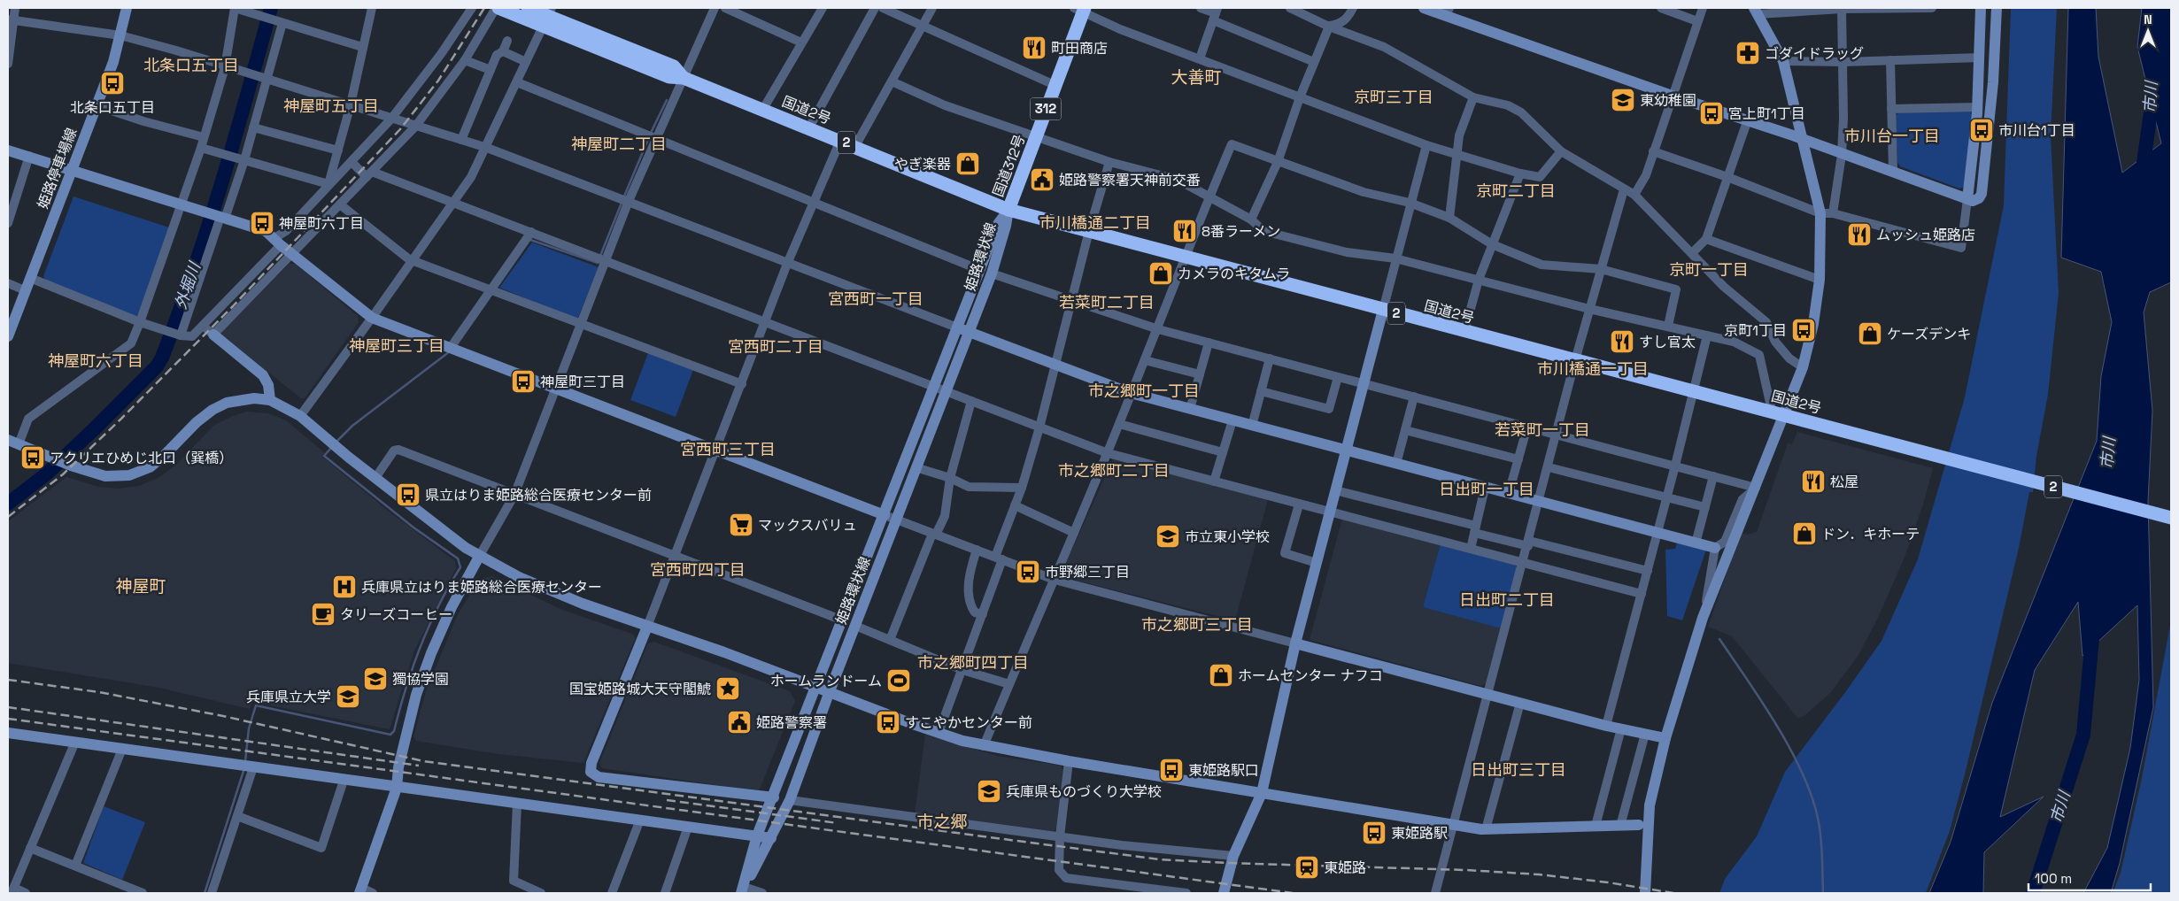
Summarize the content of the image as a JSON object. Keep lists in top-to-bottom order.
{
  "streets": {
    "highway": [
      "312",
      "国道2号",
      "2",
      "国道312号"
    ],
    "street": ["姫路停車場線", "姫路環状線"]
  },
  "crossings": [
    ["国道2号", "国道312号"],
    ["国道2号", "姫路環状線"],
    ["国道312号", "姫路環状線"]
  ],
  "districts": [
    "北条口五丁目",
    "大善町",
    "京町三丁目",
    "神屋町五丁目",
    "市川台一丁目",
    "神屋町二丁目",
    "京町二丁目",
    "市川橋通二丁目",
    "京町一丁目",
    "宮西町一丁目",
    "若菜町二丁目",
    "神屋町三丁目",
    "宮西町二丁目",
    "神屋町六丁目",
    "市川橋通一丁目",
    "市之郷町一丁目",
    "若菜町一丁目",
    "宮西町三丁目",
    "市之郷町二丁目",
    "日出町一丁目",
    "宮西町四丁目",
    "神屋町",
    "日出町二丁目",
    "市之郷町三丁目",
    "市之郷町四丁目",
    "日出町三丁目",
    "市之郷"
  ],
  "water": ["市川", "外堀川"],
  "places": {
    "restaurant": [
      "町田商店",
      "8番ラーメン",
      "ムッシュ姫路店",
      "すし官太",
      "松屋"
    ],
    "pharmacy": ["ゴダイドラッグ"],
    "bus stop": [
      "北条口五丁目",
      "宮上町1丁目",
      "市川台1丁目",
      "神屋町六丁目",
      "京町1丁目",
      "神屋町三丁目",
      "アクリエひめじ北口（巽橋）",
      "県立はりま姫路総合医療センター前",
      "市野郷三丁目",
      "すこやかセンター前",
      "東姫路駅口",
      "東姫路駅"
    ],
    "school or university": [
      "東幼稚園",
      "市立東小学校",
      "獨協学園",
      "兵庫県立大学",
      "兵庫県ものづくり大学校"
    ],
    "shop": [
      "やぎ楽器",
      "カメラのキタムラ",
      "ケーズデンキ",
      "ドン．キホーテ",
      "ホームセンター ナフコ"
    ],
    "public building": ["姫路警察署天神前交番", "姫路警察署"],
    "supermarket": ["マックスバリュ"],
    "hospital": ["兵庫県立はりま姫路総合医療センター"],
    "cafe": ["タリーズコーヒー"],
    "sports": ["ホームランドーム"],
    "place": ["国宝姫路城大天守閣鯱"],
    "station": ["東姫路"]
  },
  "scale_bar": "100 m",
  "north": "top"
}
